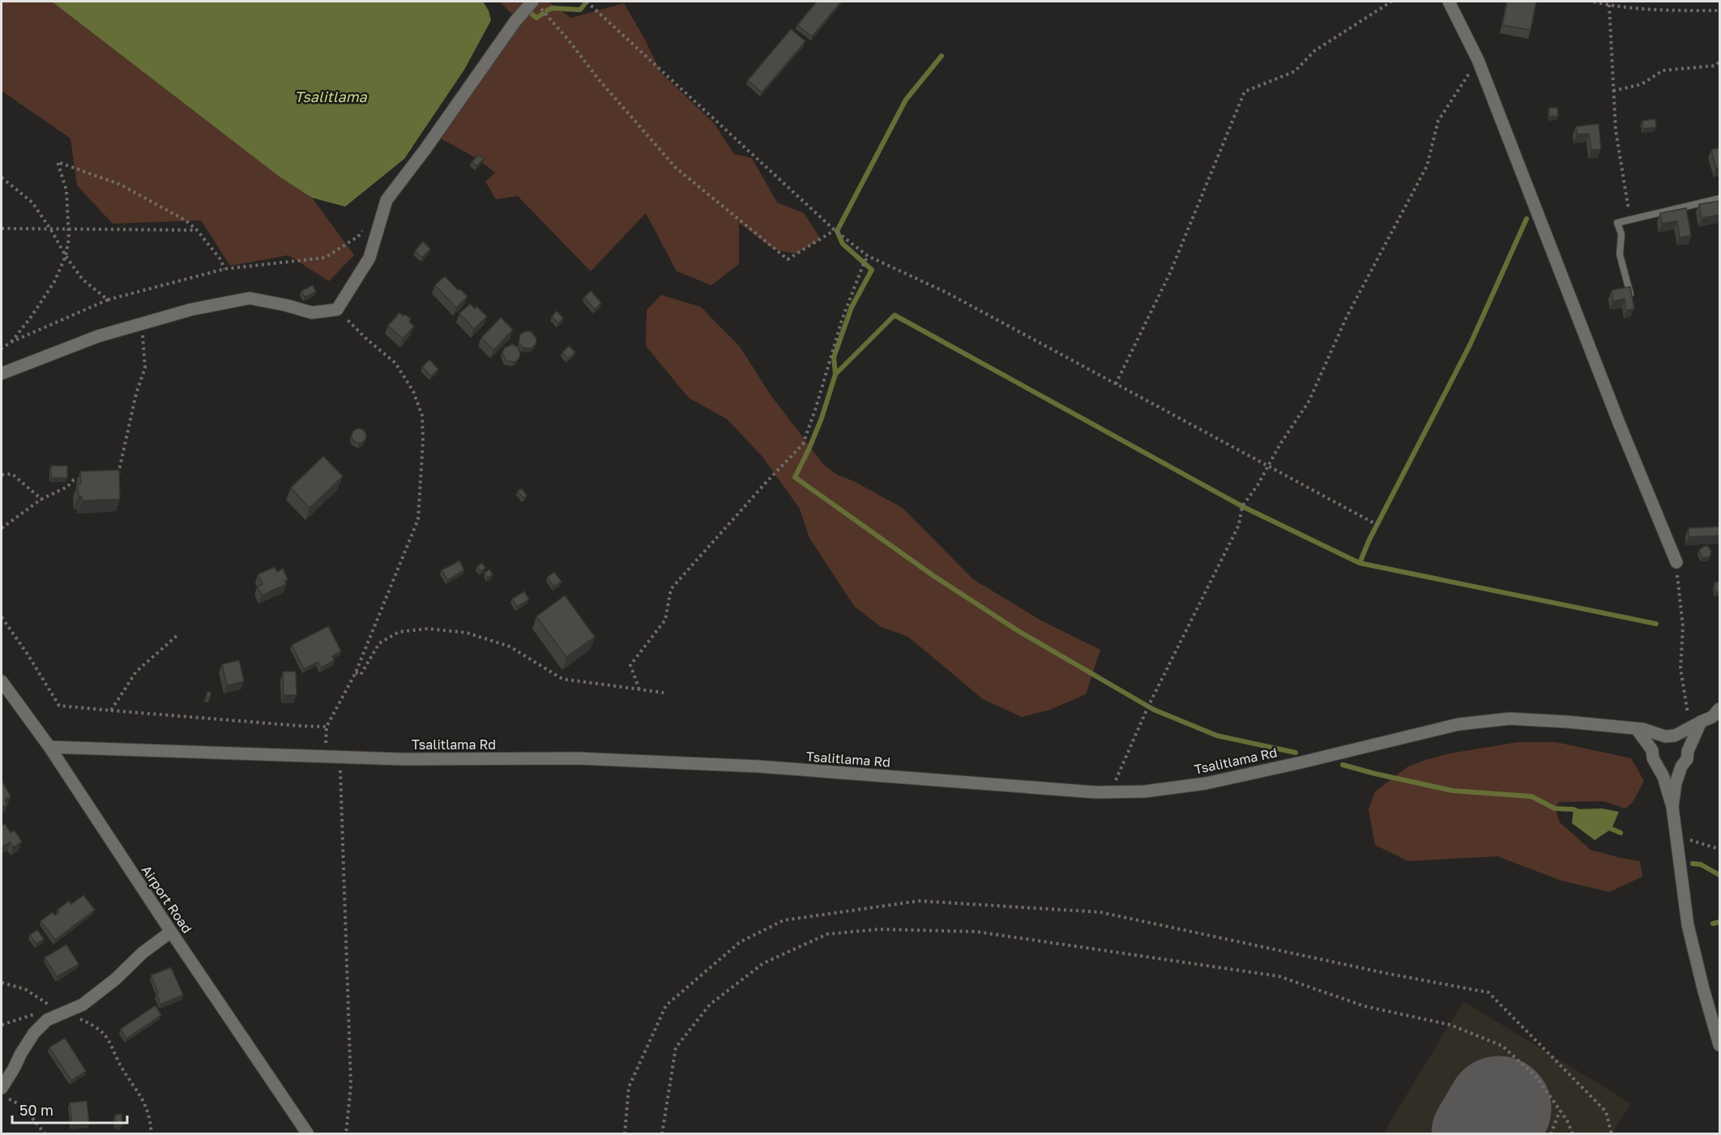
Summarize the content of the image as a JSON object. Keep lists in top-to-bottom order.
{
  "streets": {
    "street": ["Tsalitlama Rd", "Airport Road"]
  },
  "crossings": [
    ["Tsalitlama Rd", "Airport Road"]
  ],
  "water": ["Tsalitlama"],
  "scale_bar": "50 m"
}
